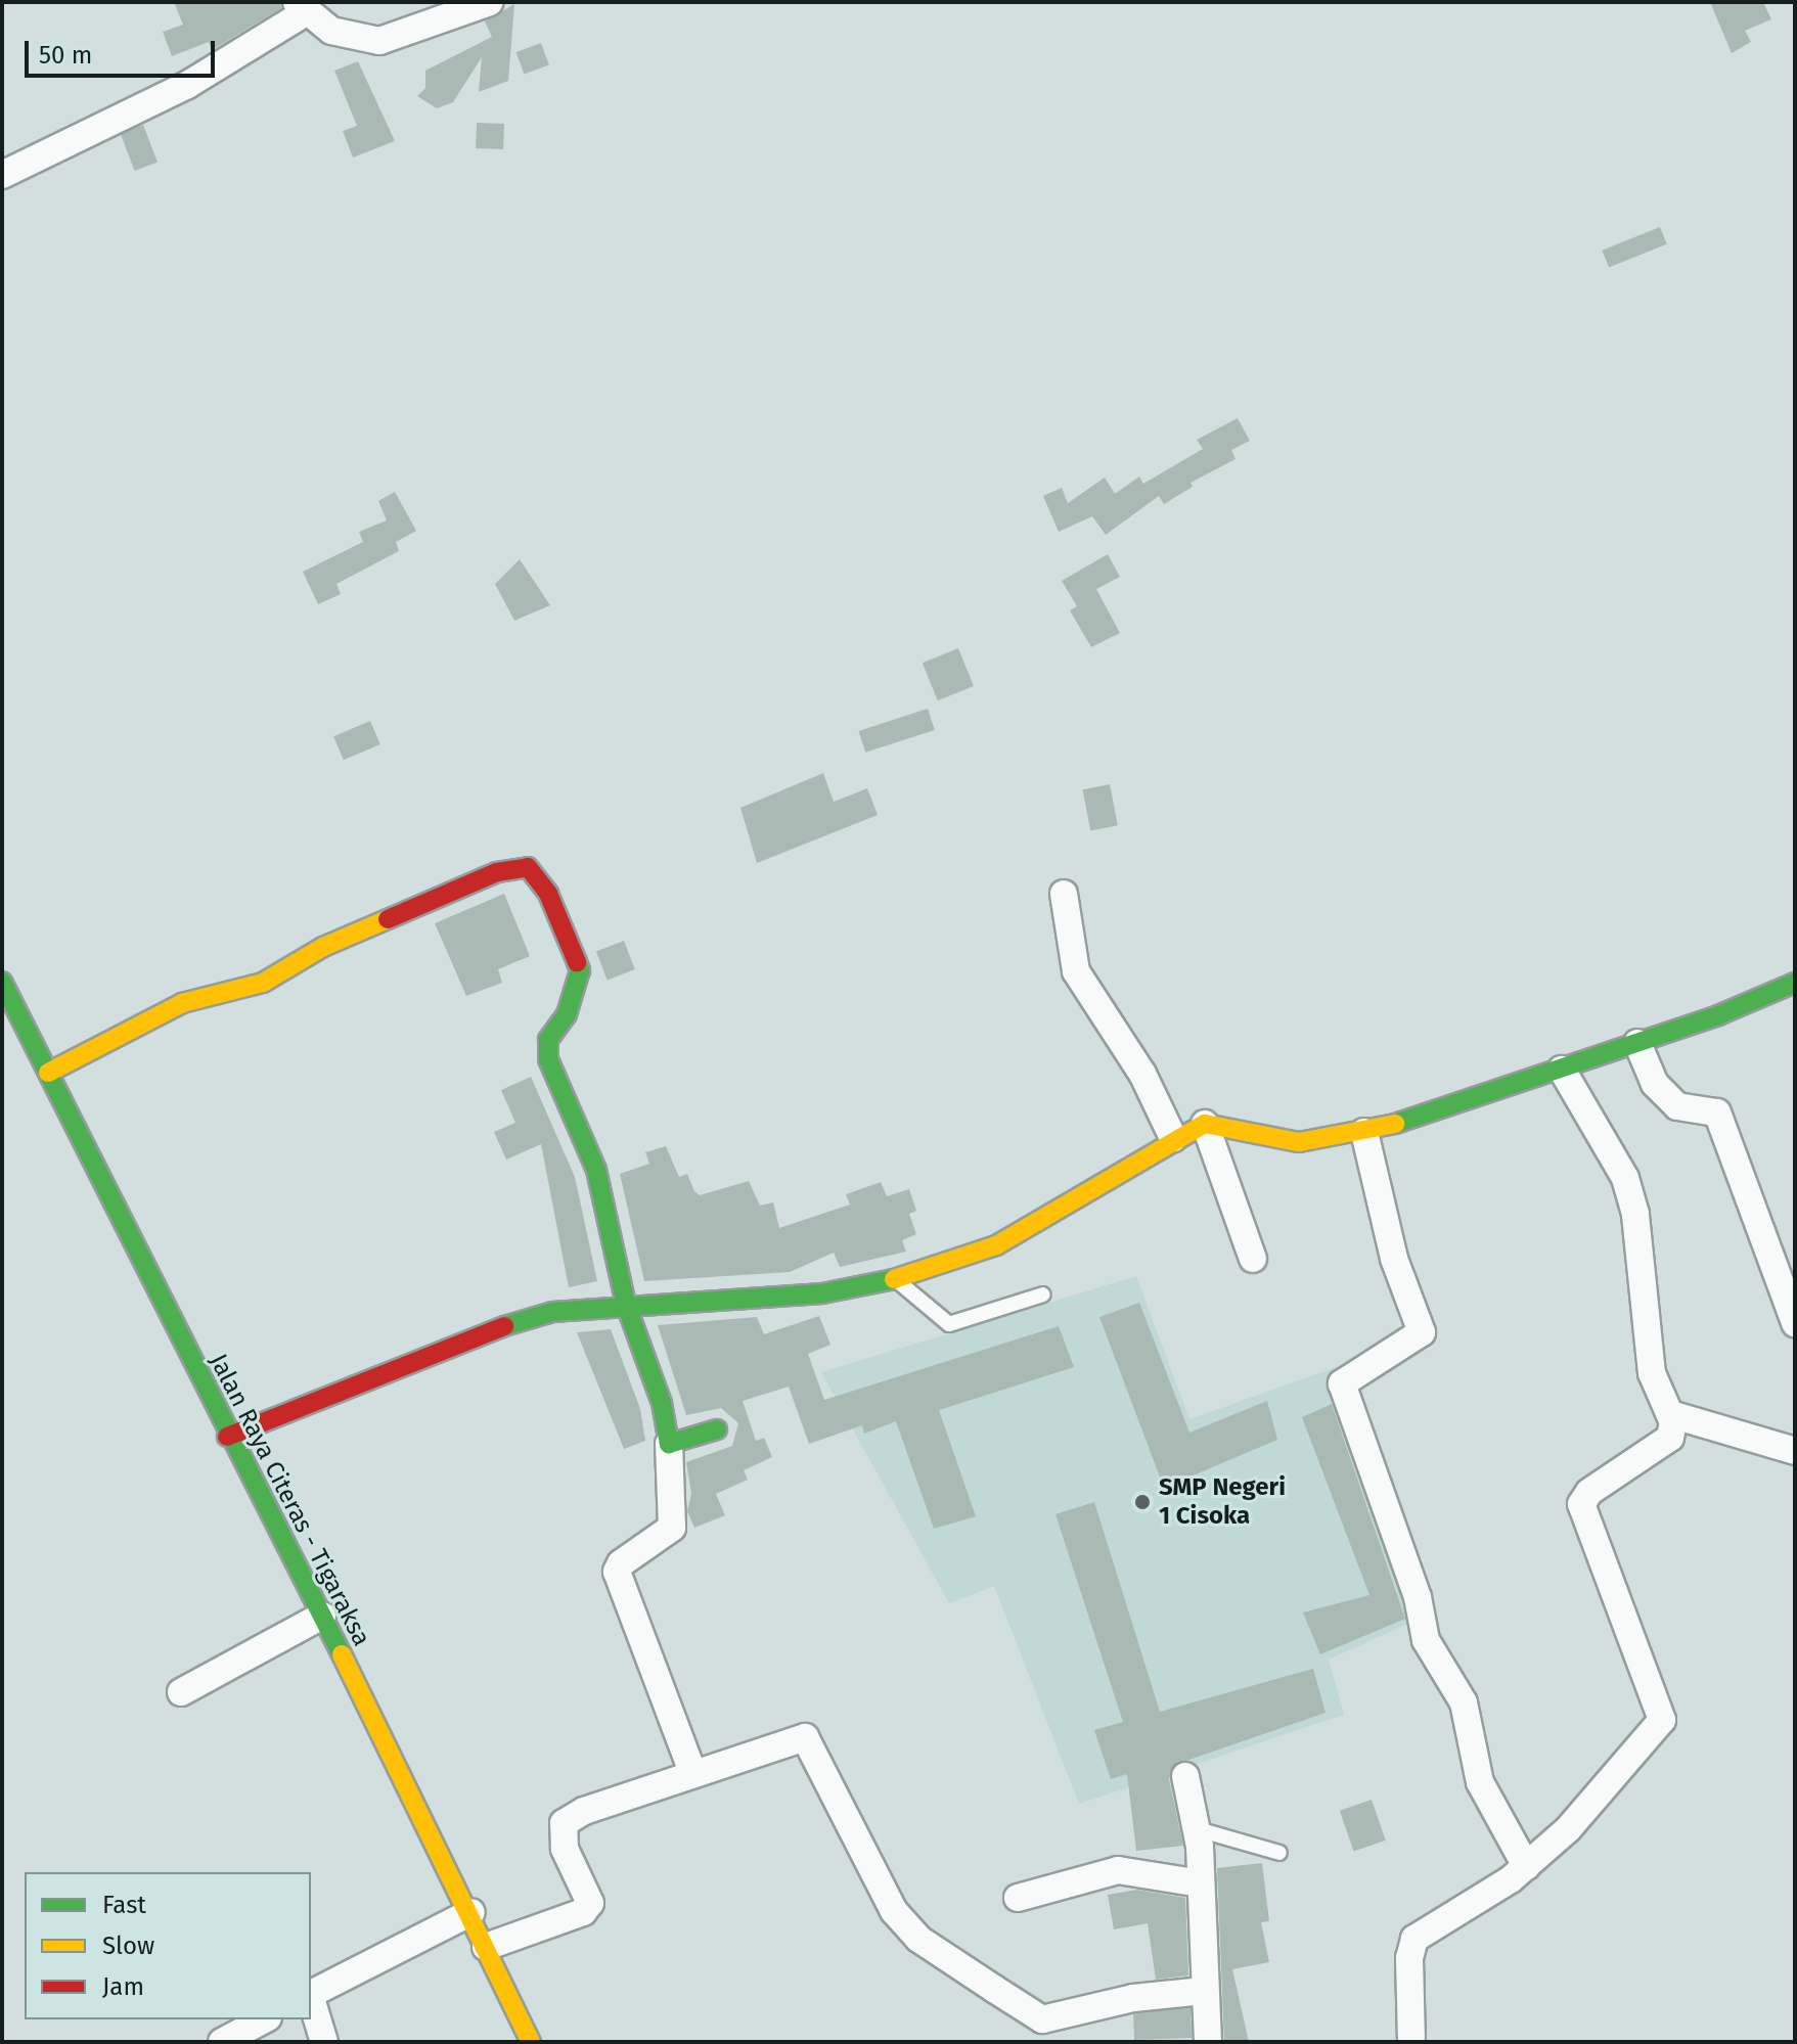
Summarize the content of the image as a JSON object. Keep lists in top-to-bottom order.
{
  "streets": {
    "street": ["Jalan Raya Citeras - Tigaraksa"]
  },
  "places": ["SMP Negeri 1 Cisoka"],
  "legend": ["Fast", "Slow", "Jam"],
  "scale_bar": "50 m"
}
